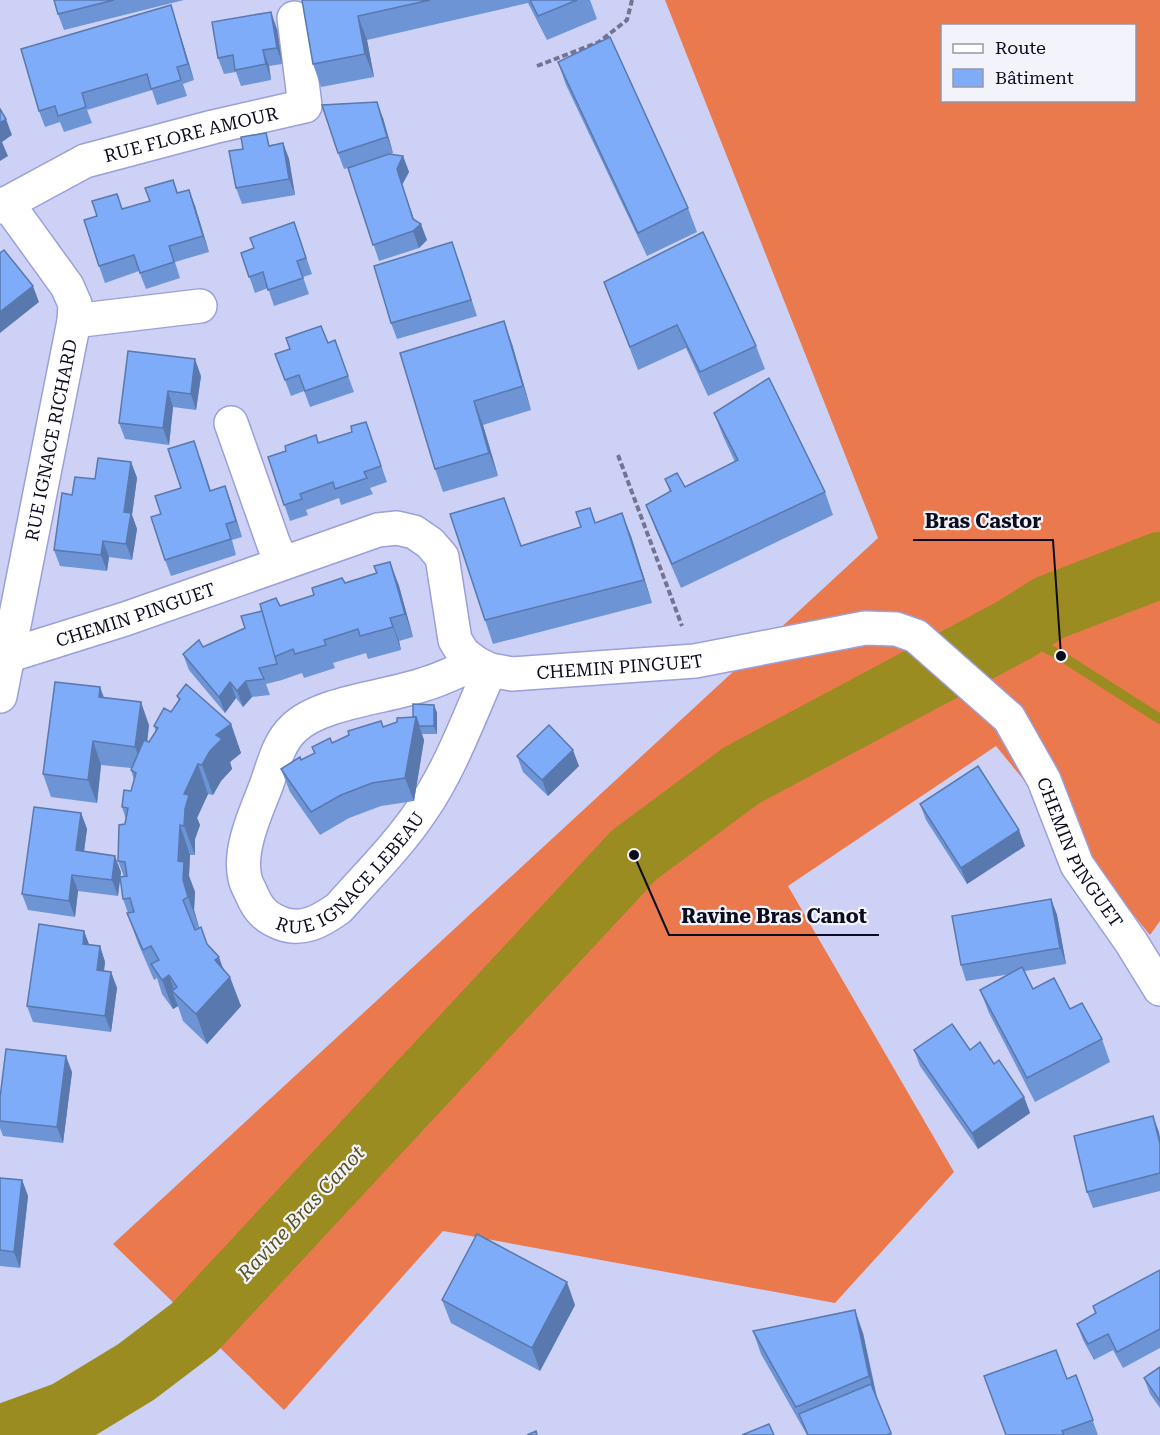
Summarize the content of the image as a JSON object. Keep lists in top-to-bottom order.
{
  "streets": {
    "street": [
      "RUE FLORE AMOUR",
      "RUE IGNACE RICHARD",
      "CHEMIN PINGUET",
      "RUE IGNACE LEBEAU"
    ]
  },
  "crossings": [
    ["RUE FLORE AMOUR", "RUE IGNACE RICHARD"],
    ["RUE IGNACE RICHARD", "CHEMIN PINGUET"],
    ["CHEMIN PINGUET", "RUE IGNACE LEBEAU"]
  ],
  "water": ["Ravine Bras Canot"],
  "places": ["Bras Castor", "Ravine Bras Canot"],
  "legend": ["Route", "Bâtiment"]
}
